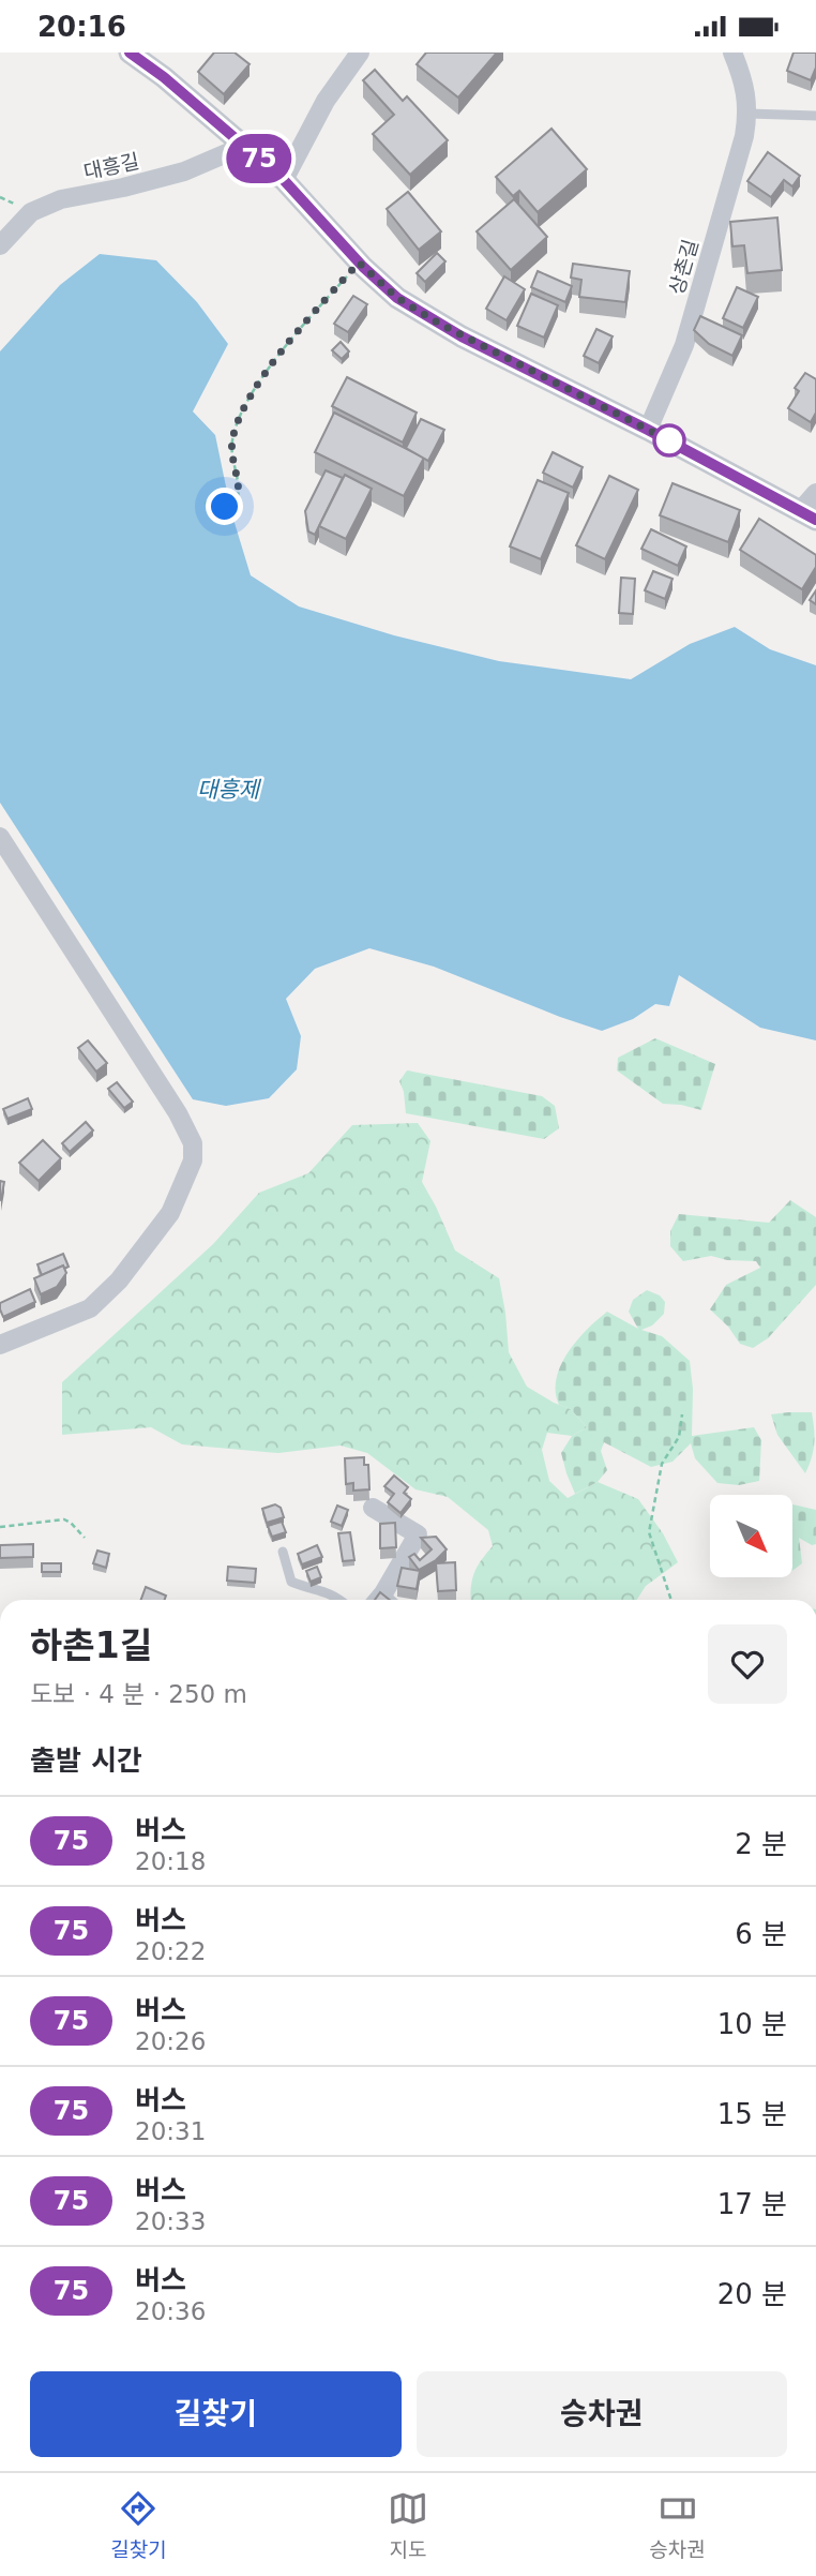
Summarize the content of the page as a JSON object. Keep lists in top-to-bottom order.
{
  "streets": {
    "street": ["대흥길", "상촌길"]
  },
  "water": ["대흥제"],
  "lines": ["bus line 75"],
  "north": "bottom right",
  "page": {
    "status": "20:16",
    "on_map": "75",
    "heading": [
      ["하촌1길", "도보 · 4 분 · 250 m"],
      "출발 시간"
    ],
    "list": [
      {
        "mark": "75",
        "name": "버스",
        "note": "20:18",
        "value": "2 분"
      },
      {
        "mark": "75",
        "name": "버스",
        "note": "20:22",
        "value": "6 분"
      },
      {
        "mark": "75",
        "name": "버스",
        "note": "20:26",
        "value": "10 분"
      },
      {
        "mark": "75",
        "name": "버스",
        "note": "20:31",
        "value": "15 분"
      },
      {
        "mark": "75",
        "name": "버스",
        "note": "20:33",
        "value": "17 분"
      },
      {
        "mark": "75",
        "name": "버스",
        "note": "20:36",
        "value": "20 분"
      }
    ],
    "buttons": ["길찾기", "승차권"],
    "tabs": ["길찾기", "지도", "승차권"]
  }
}
